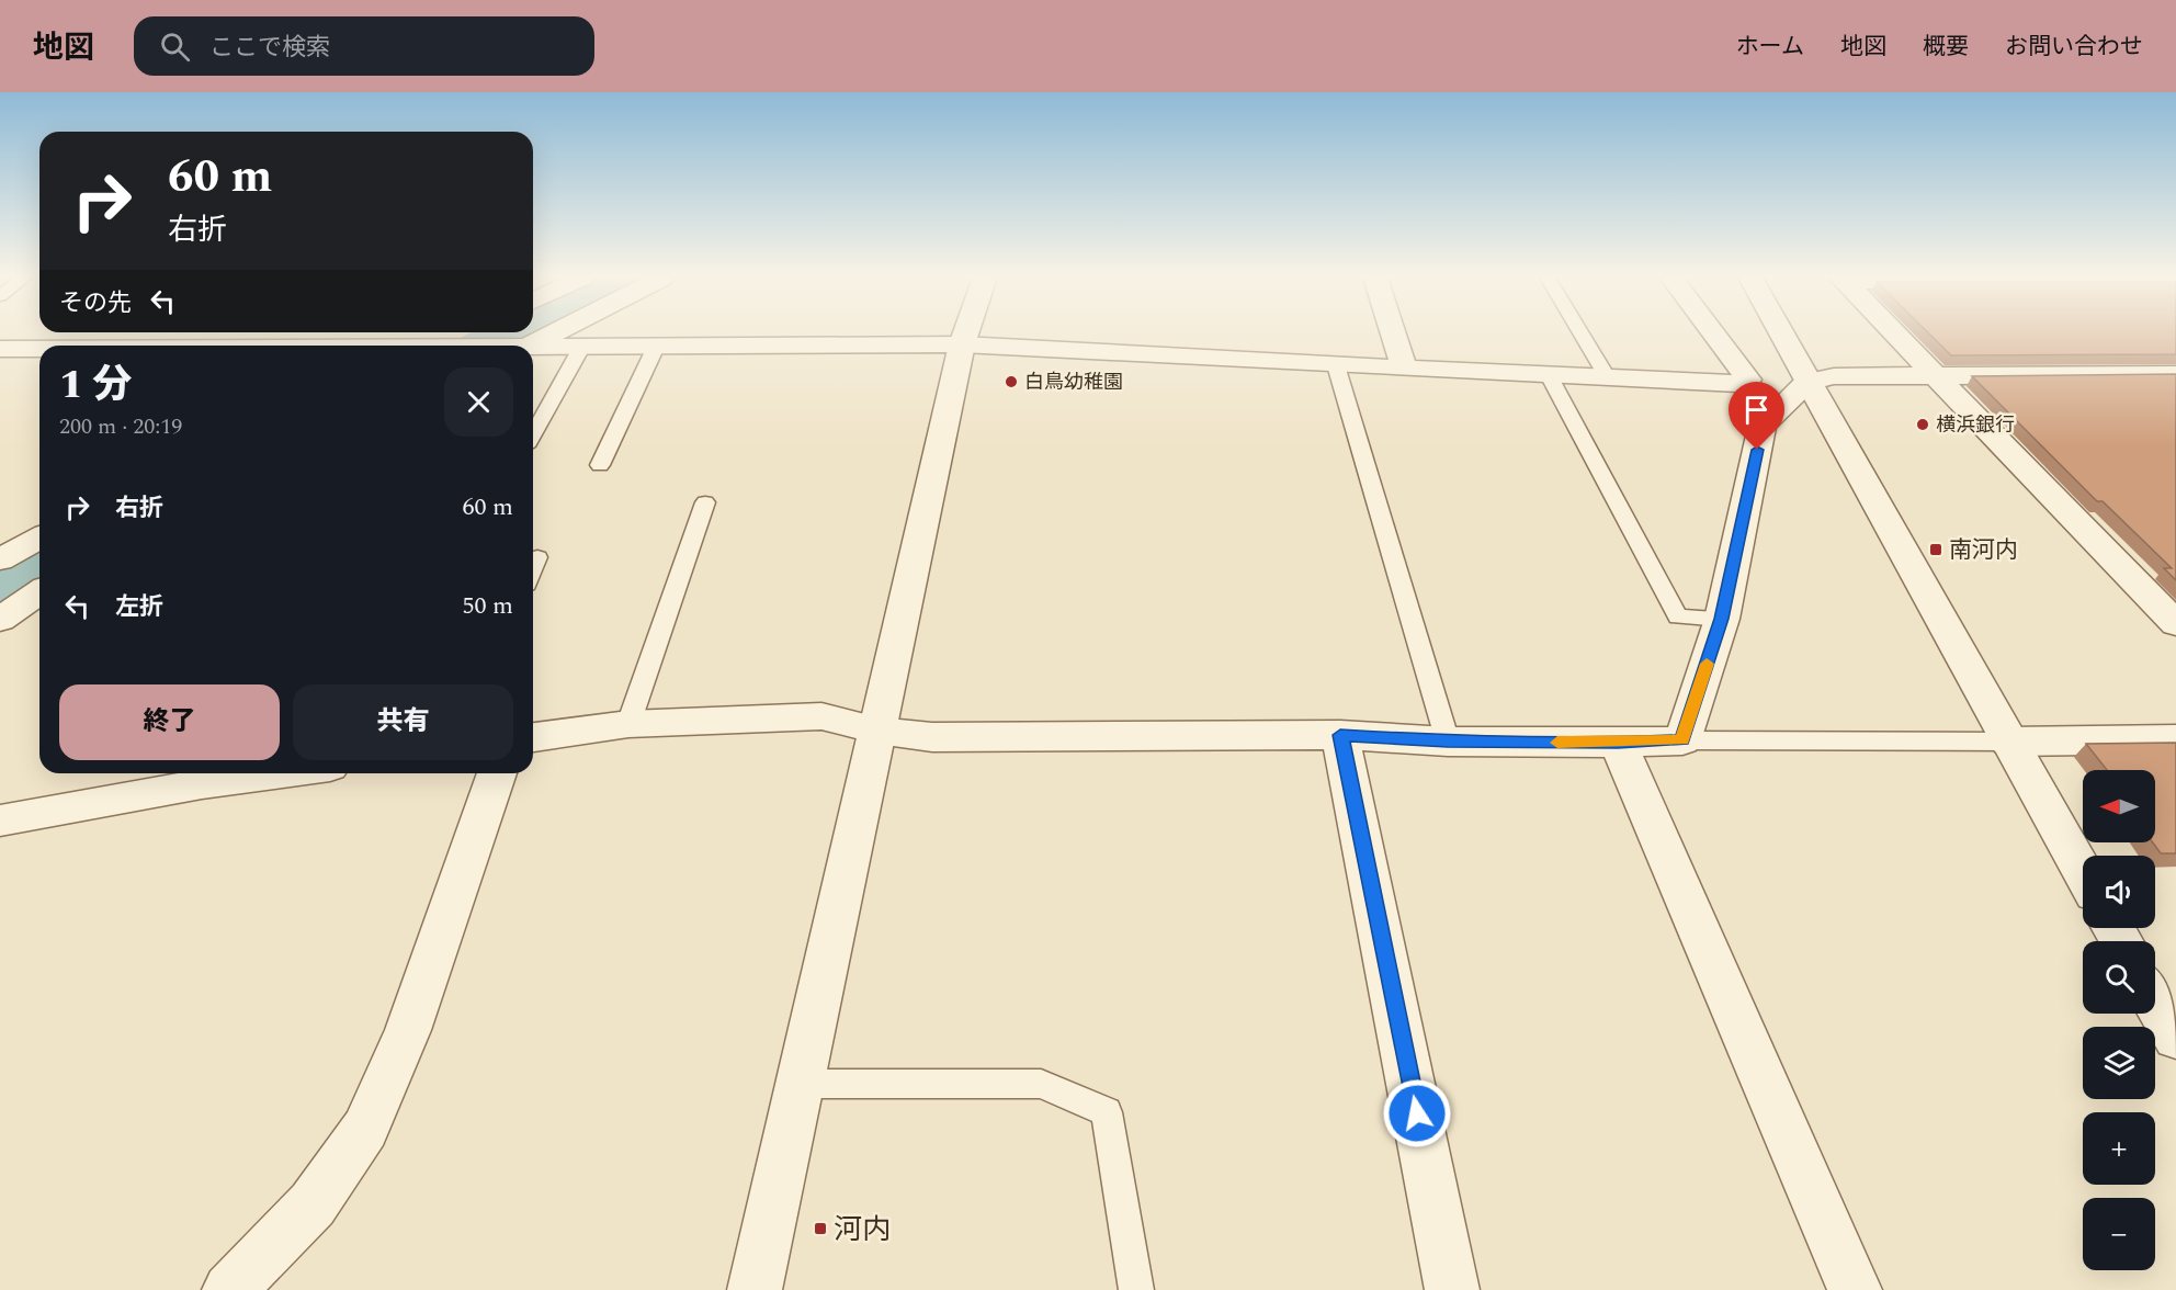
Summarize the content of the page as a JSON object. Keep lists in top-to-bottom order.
{
  "places": {
    "other": ["白鳥幼稚園", "横浜銀行"],
    "transit": ["南河内", "河内"]
  },
  "north": "left",
  "page": {
    "header": "地図",
    "search": "ここで検索",
    "nav": [
      "ホーム",
      "地図",
      "概要",
      "お問い合わせ"
    ],
    "turn": ["60 m", "右折"],
    "then": "その先",
    "heading": ["1 分", "200 m · 20:19"],
    "list": [
      {
        "name": "右折",
        "value": "60 m"
      },
      {
        "name": "左折",
        "value": "50 m"
      }
    ],
    "buttons": ["終了", "共有"],
    "map_buttons": ["+", "−"]
  }
}
